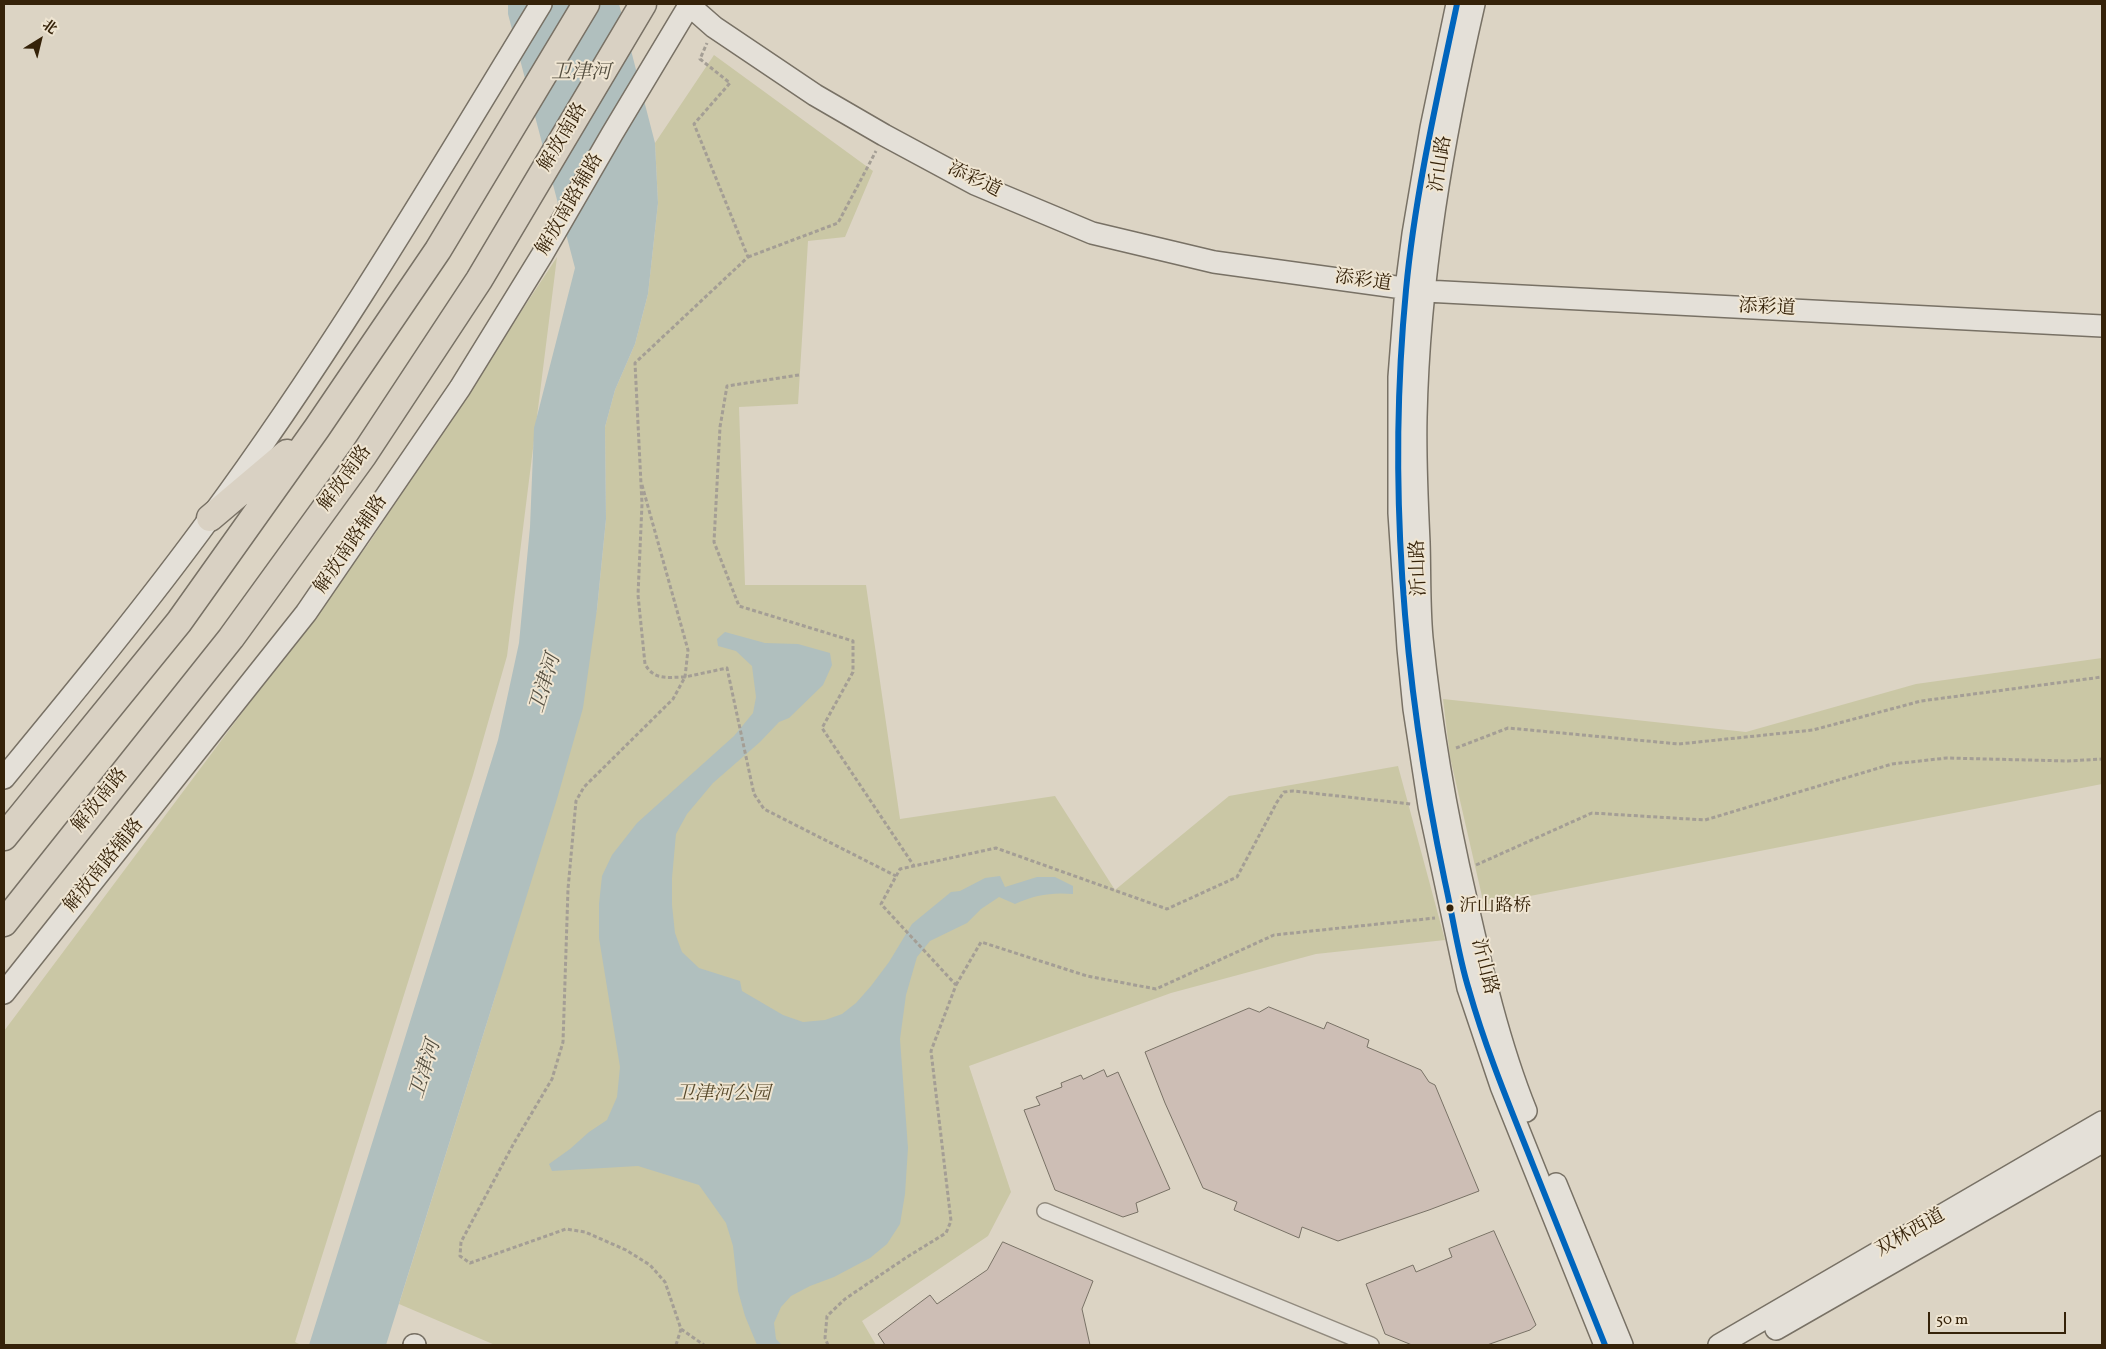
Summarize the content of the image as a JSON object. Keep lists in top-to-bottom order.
{
  "streets": {
    "highway": ["解放南路"],
    "street": [
      "沂山路",
      "添彩道",
      "解放南路辅路",
      "双林西道"
    ]
  },
  "crossings": [
    ["沂山路", "添彩道"],
    ["添彩道", "解放南路辅路"]
  ],
  "water": ["卫津河"],
  "parks": ["卫津河公园"],
  "places": ["沂山路桥"],
  "scale_bar": "50 m",
  "north": "top right"
}
